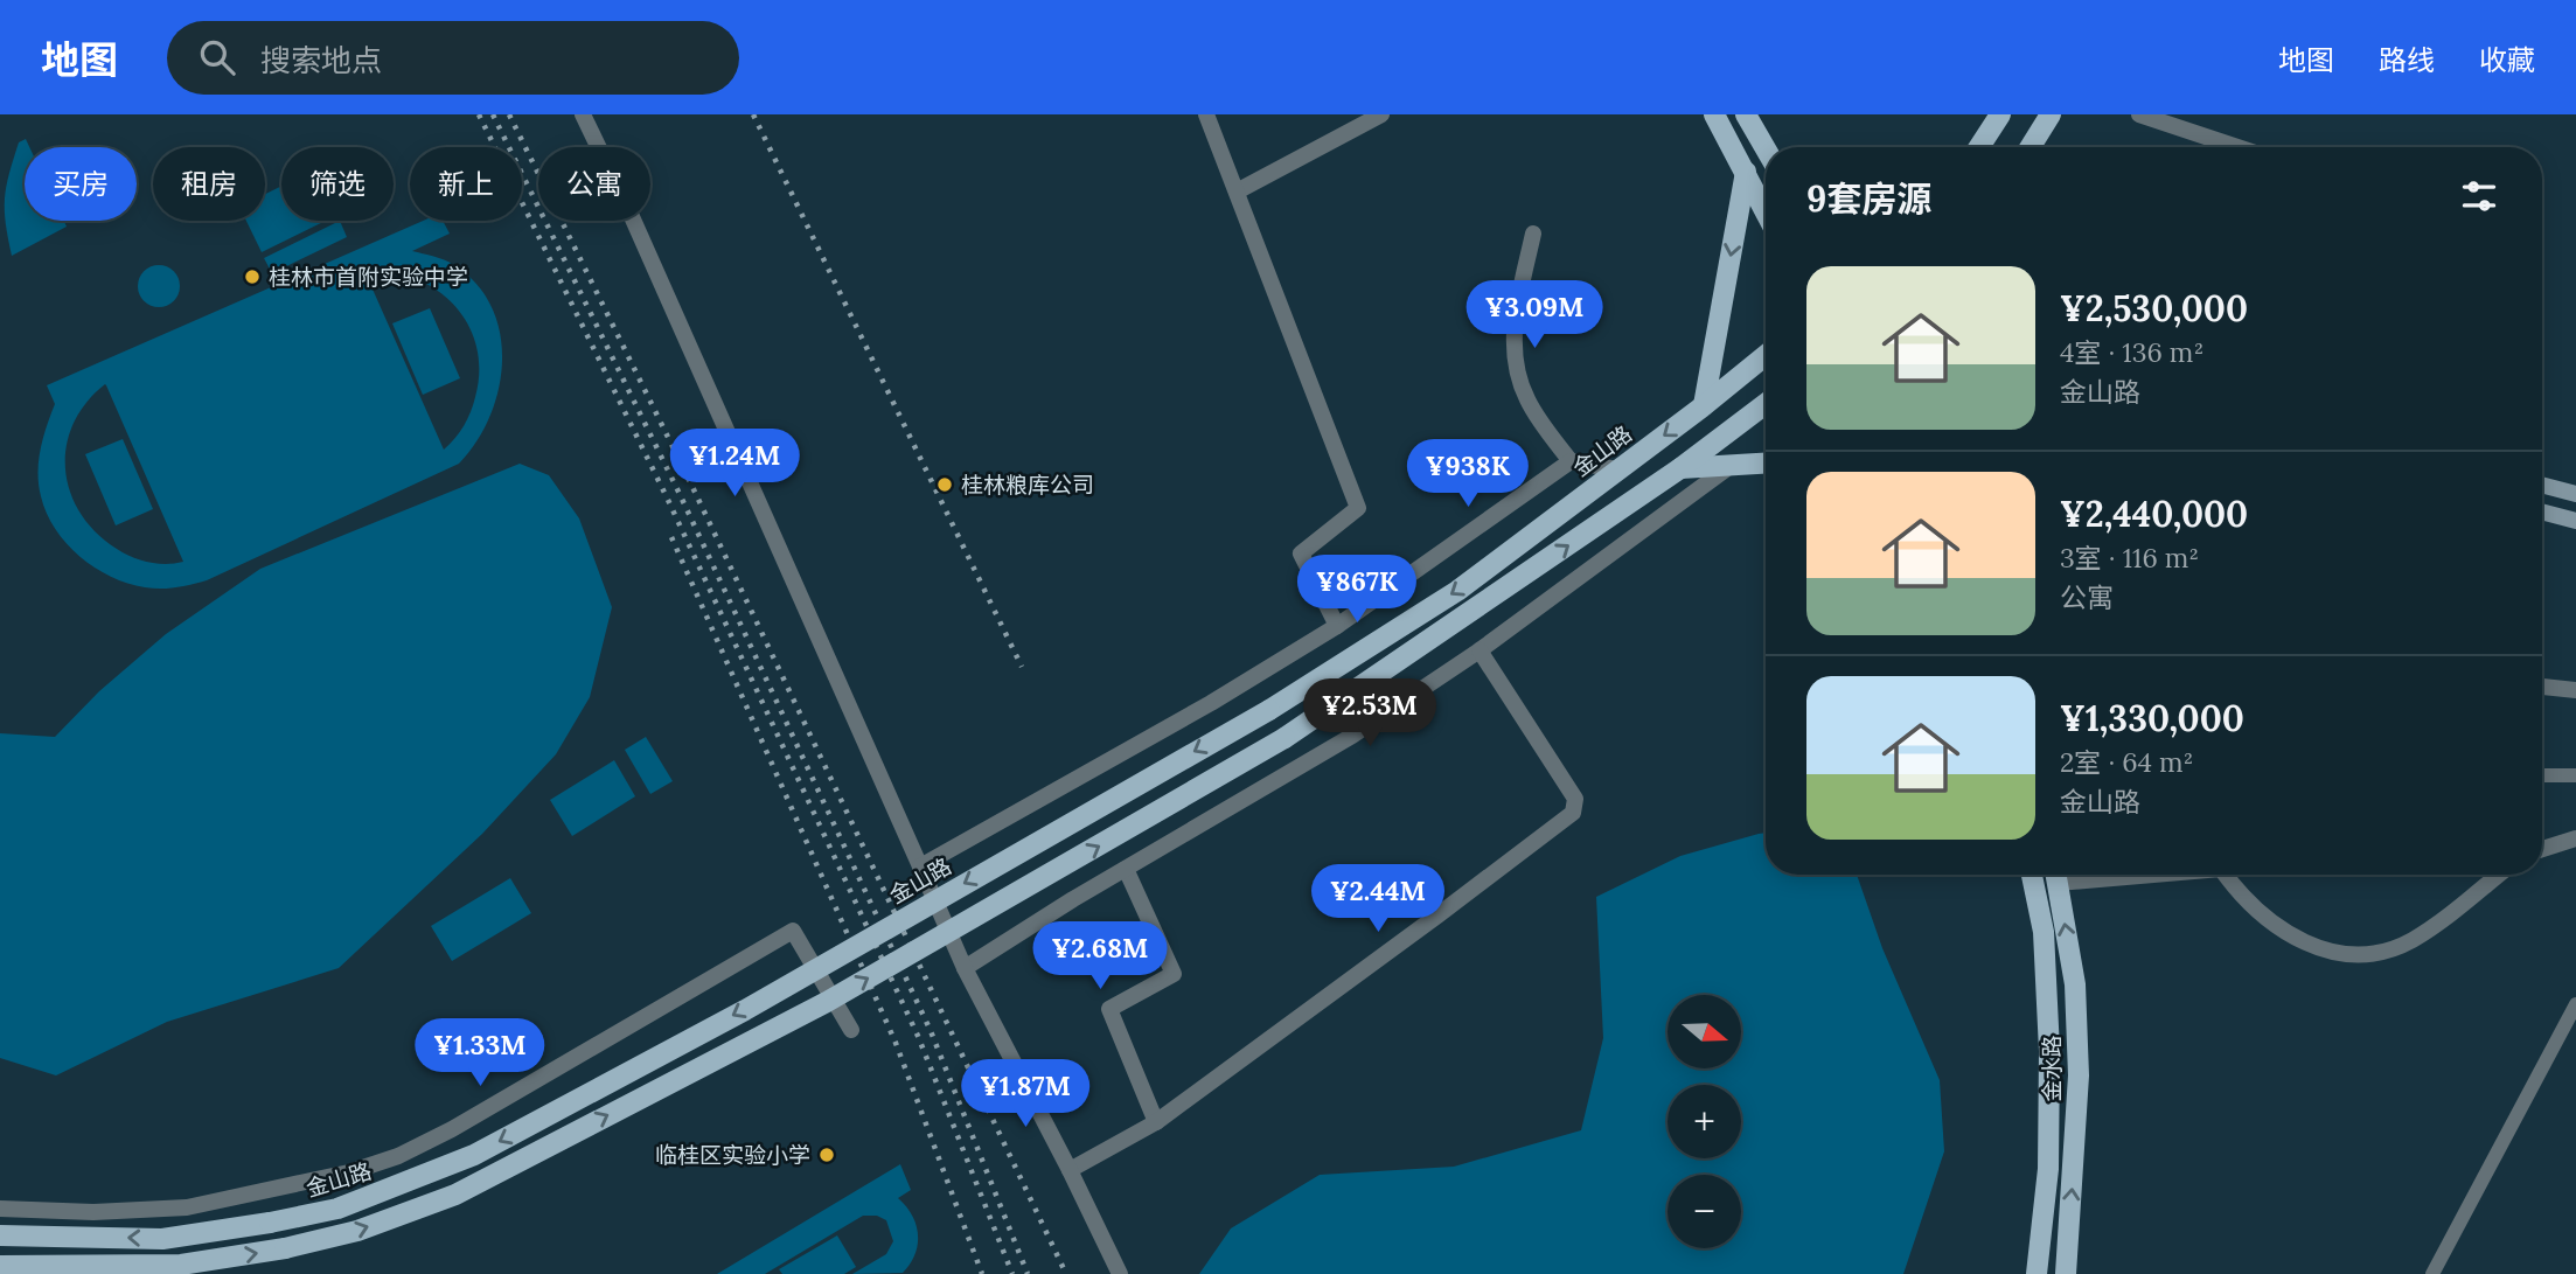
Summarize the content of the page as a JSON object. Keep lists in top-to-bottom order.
{
  "streets": {
    "main road": ["金山路", "金水路"]
  },
  "places": ["桂林市首附实验中学", "桂林粮库公司", "临桂区实验小学"],
  "north": "right",
  "page": {
    "header": "地图",
    "search": "搜索地点",
    "nav": ["地图", "路线", "收藏"],
    "chip": [
      "买房",
      "租房",
      "筛选",
      "新上",
      "公寓"
    ],
    "heading": "9套房源",
    "list": [
      {
        "name": "¥2,530,000",
        "note": "4室 · 136 m² · 金山路"
      },
      {
        "name": "¥2,440,000",
        "note": "3室 · 116 m² · 公寓"
      },
      {
        "name": "¥1,330,000",
        "note": "2室 · 64 m² · 金山路"
      }
    ],
    "price": [
      "¥3.09M",
      "¥1.24M",
      "¥938K",
      "¥867K",
      "¥2.53M",
      "¥2.44M",
      "¥2.68M",
      "¥1.33M",
      "¥1.87M"
    ],
    "map_buttons": ["+", "−"]
  }
}
